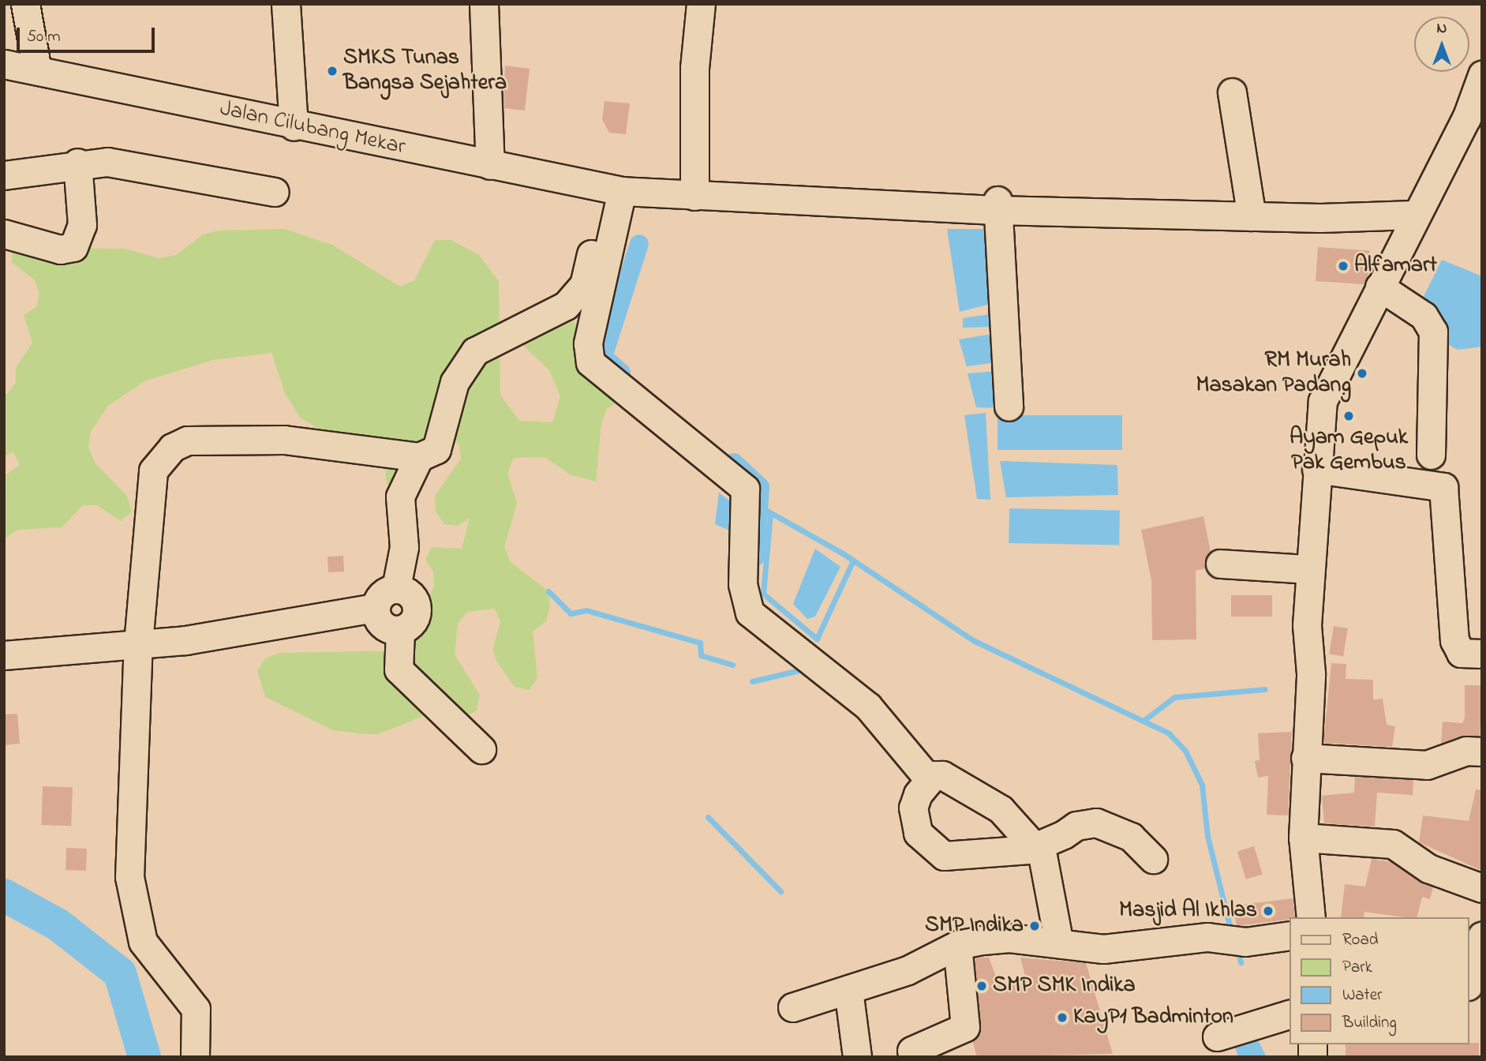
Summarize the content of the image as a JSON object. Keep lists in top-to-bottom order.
{
  "streets": {
    "street": ["Jalan Cilubang Mekar"]
  },
  "places": [
    "SMKS Tunas Bangsa Sejahtera",
    "Alfamart",
    "RM Murah Masakan Padang",
    "Ayam Gepuk Pak Gembus",
    "Masjid Al Ikhlas",
    "SMP Indika",
    "SMP SMK Indika",
    "KayP1 Badminton"
  ],
  "legend": [
    "Road",
    "Park",
    "Water",
    "Building"
  ],
  "scale_bar": "50 m",
  "north": "top"
}
